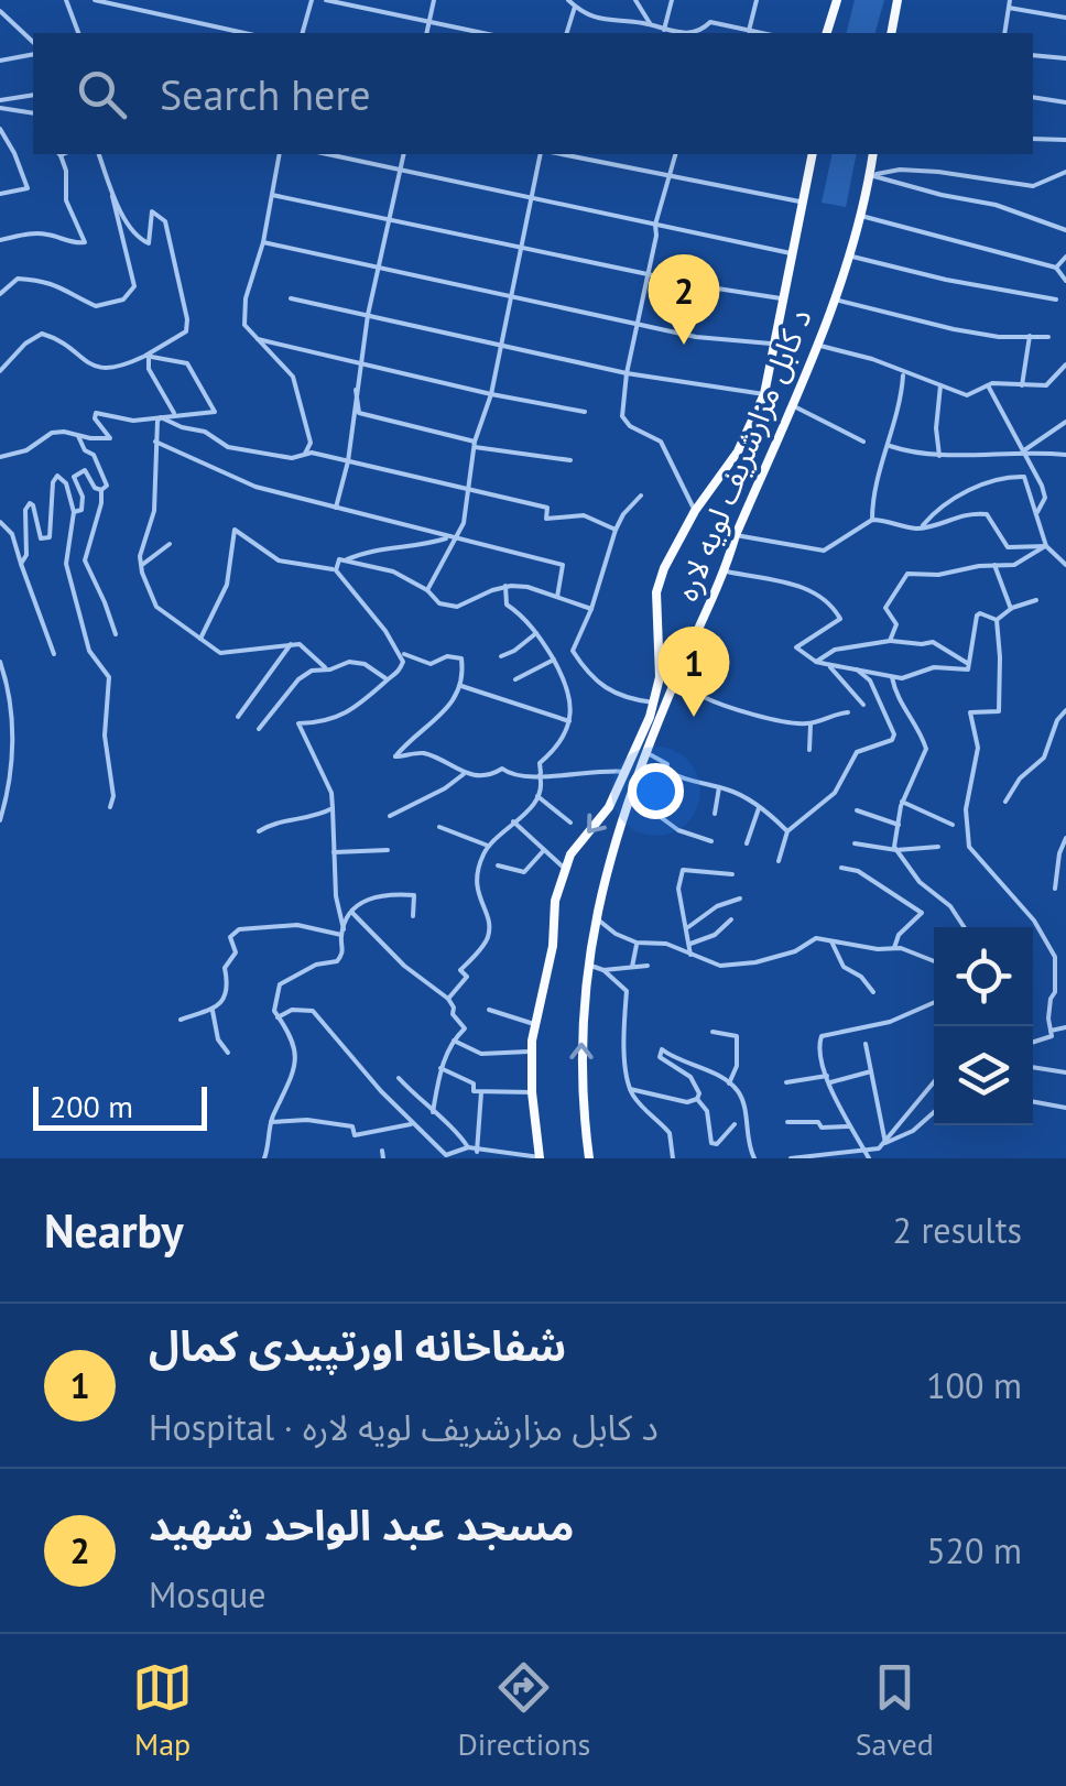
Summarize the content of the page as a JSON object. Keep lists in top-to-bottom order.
{
  "streets": {
    "highway": ["د کابل مزارشریف لویه لاره"]
  },
  "scale_bar": "200 m",
  "page": {
    "search": "Search here",
    "pins": ["2", "1"],
    "scale": "200 m",
    "heading": ["Nearby", "2 results"],
    "list": [
      {
        "mark": "1",
        "name": "شفاخانه اورتپیدی کمال",
        "note": "Hospital · د کابل مزارشریف لویه لاره",
        "value": "100 m"
      },
      {
        "mark": "2",
        "name": "مسجد عبد الواحد شهید",
        "note": "Mosque",
        "value": "520 m"
      }
    ],
    "nav": ["Map", "Directions", "Saved"]
  }
}
